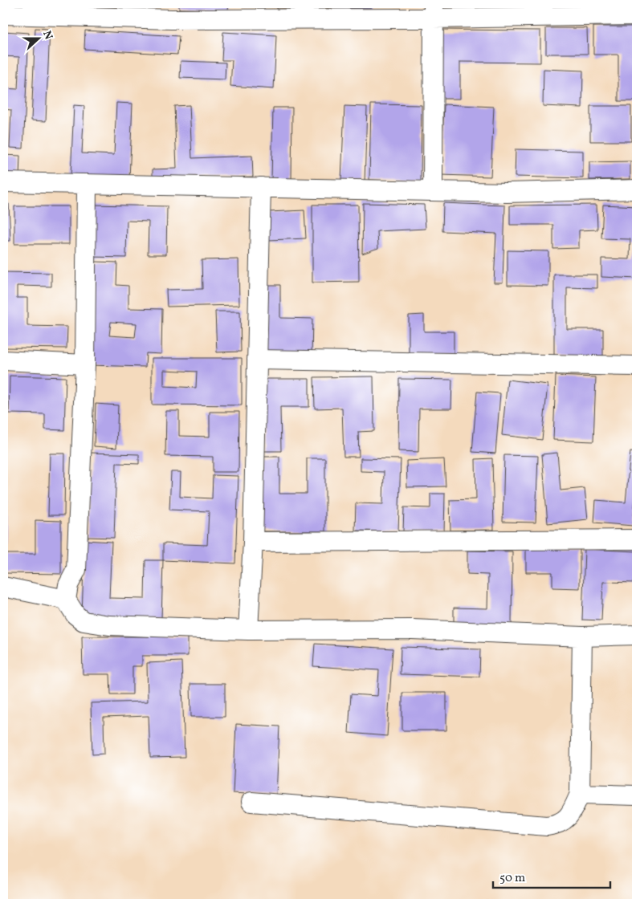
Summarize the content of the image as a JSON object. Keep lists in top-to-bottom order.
{
  "scale_bar": "50 m",
  "north": "right"
}
